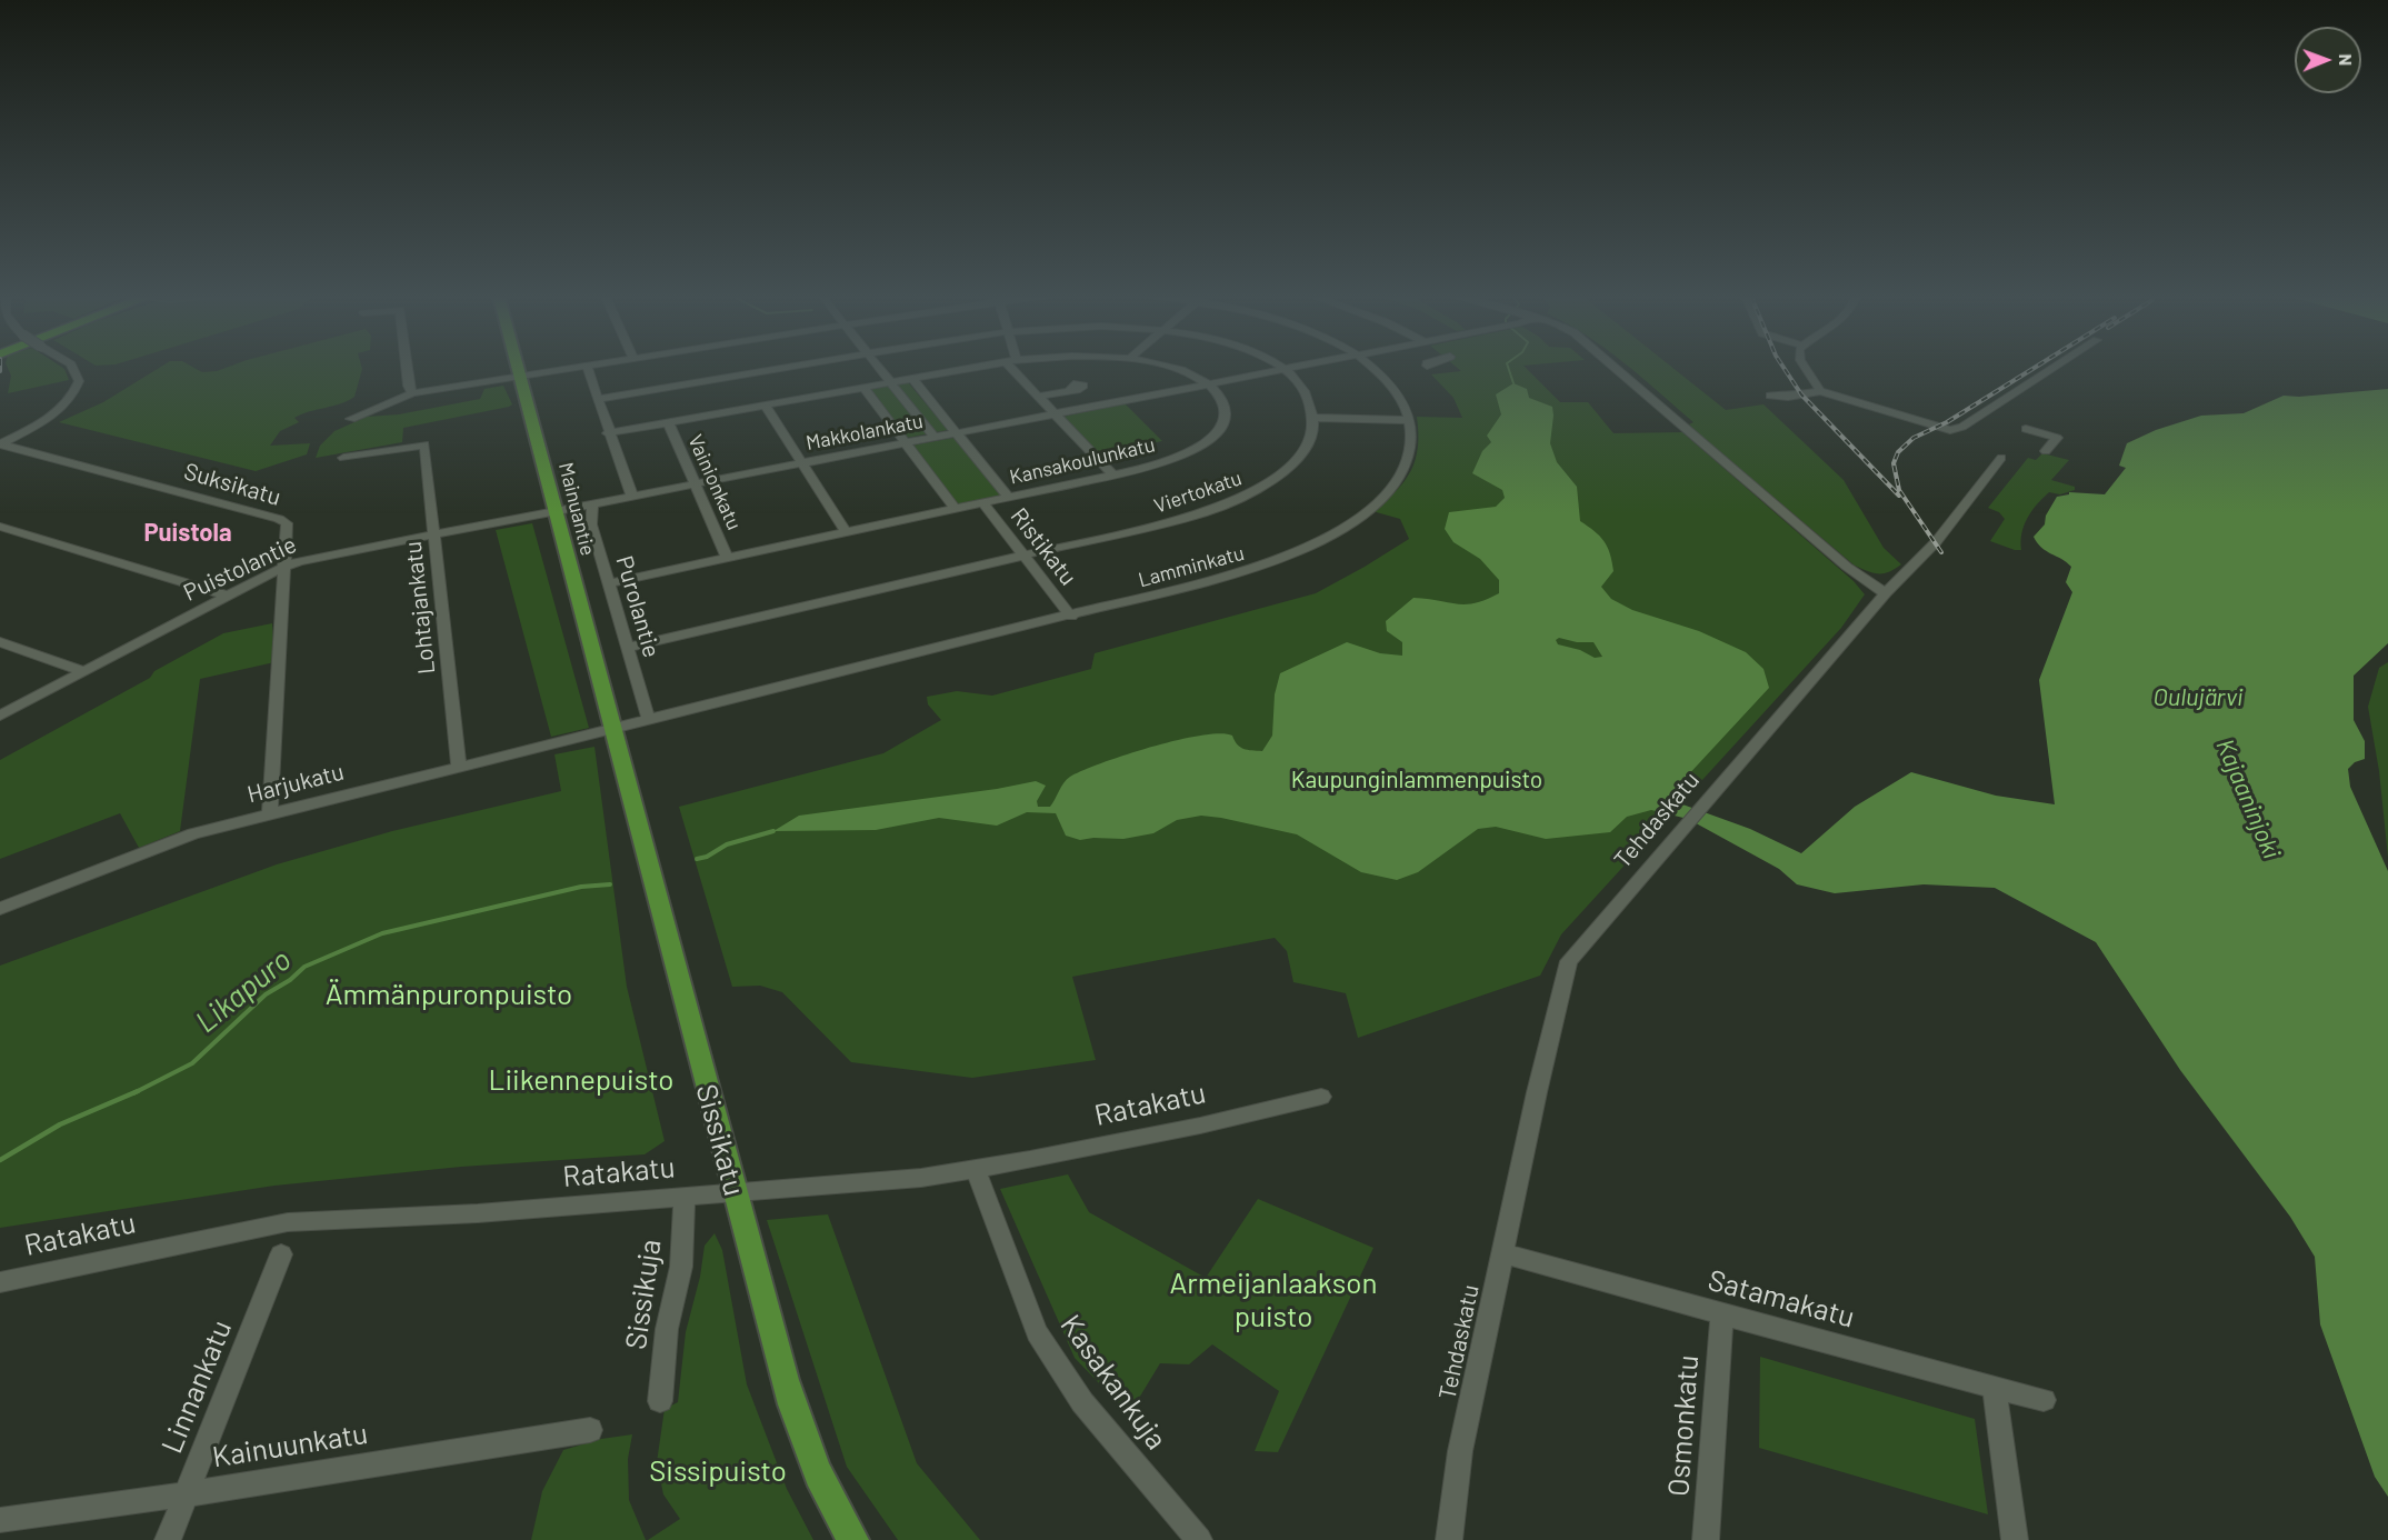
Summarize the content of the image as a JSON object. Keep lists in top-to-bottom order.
{
  "streets": {
    "main road": ["Mainuantie", "Sissikatu"],
    "street": [
      "Makkolankatu",
      "Kansakoulunkatu",
      "Vainionkatu",
      "Suksikatu",
      "Viertokatu",
      "Ristikatu",
      "Lamminkatu",
      "Puistolantie",
      "Purolantie",
      "Lohtajankatu",
      "Harjukatu",
      "Tehdaskatu",
      "Ratakatu",
      "Sissikuja",
      "Satamakatu",
      "Kasakankuja",
      "Linnankatu",
      "Osmonkatu",
      "Kainuunkatu"
    ]
  },
  "crossings": [
    ["Makkolankatu", "Kansakoulunkatu"],
    ["Makkolankatu", "Vainionkatu"],
    ["Makkolankatu", "Mainuantie"],
    ["Makkolankatu", "Puistolantie"],
    ["Makkolankatu", "Purolantie"],
    ["Kansakoulunkatu", "Vainionkatu"],
    ["Kansakoulunkatu", "Ristikatu"],
    ["Kansakoulunkatu", "Purolantie"],
    ["Suksikatu", "Puistolantie"],
    ["Suksikatu", "Harjukatu"],
    ["Viertokatu", "Ristikatu"],
    ["Viertokatu", "Purolantie"],
    ["Mainuantie", "Lamminkatu"],
    ["Mainuantie", "Puistolantie"],
    ["Mainuantie", "Harjukatu"],
    ["Mainuantie", "Sissikatu"],
    ["Ristikatu", "Lamminkatu"],
    ["Lamminkatu", "Purolantie"],
    ["Lamminkatu", "Harjukatu"],
    ["Lamminkatu", "Sissikatu"],
    ["Puistolantie", "Lohtajankatu"],
    ["Lohtajankatu", "Harjukatu"],
    ["Harjukatu", "Sissikatu"],
    ["Tehdaskatu", "Satamakatu"],
    ["Ratakatu", "Sissikatu"],
    ["Ratakatu", "Sissikuja"],
    ["Ratakatu", "Kasakankuja"],
    ["Satamakatu", "Osmonkatu"],
    ["Linnankatu", "Kainuunkatu"]
  ],
  "districts": ["Puistola"],
  "water": ["Oulujärvi", "Kajaaninjoki", "Likapuro"],
  "parks": [
    "Kaupunginlammenpuisto",
    "Ämmänpuronpuisto",
    "Liikennepuisto",
    "Armeijanlaakson puisto",
    "Sissipuisto"
  ],
  "north": "right"
}
